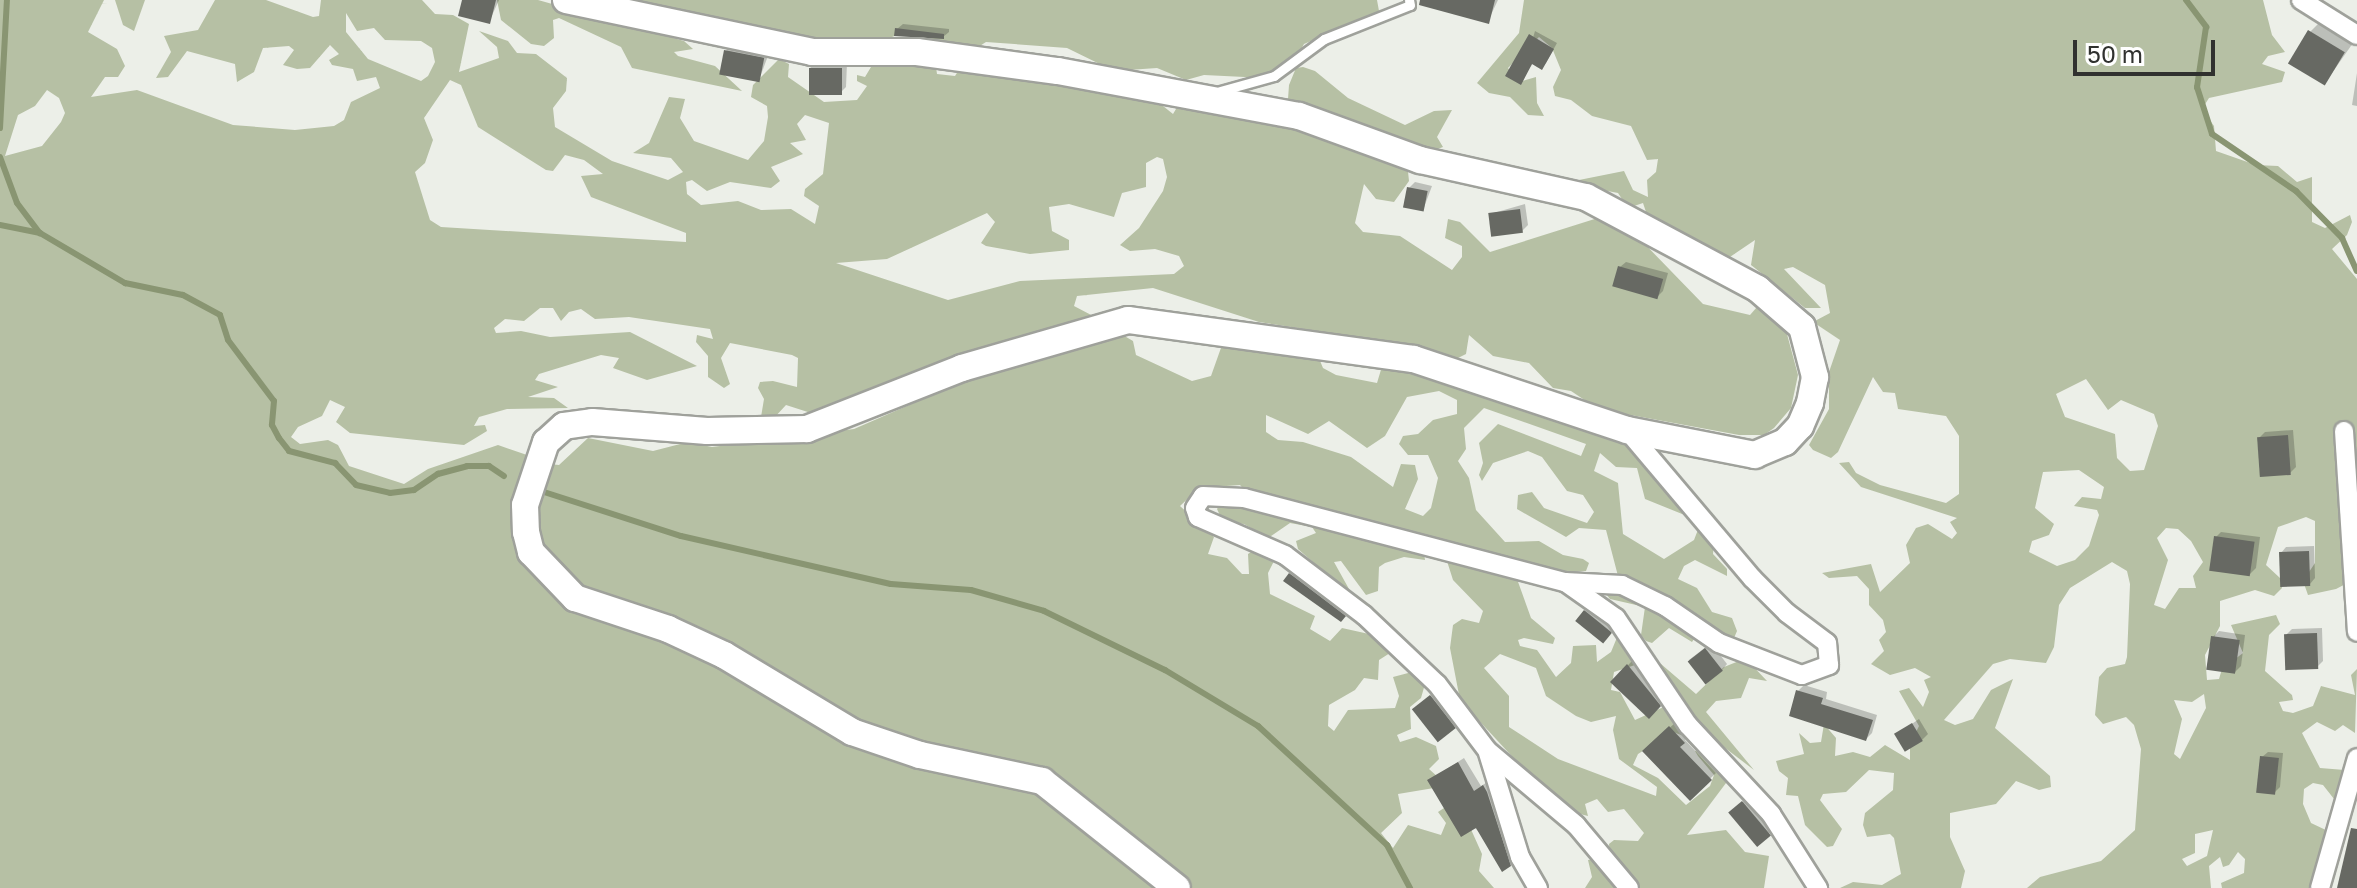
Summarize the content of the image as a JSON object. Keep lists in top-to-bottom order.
{
  "scale_bar": "50 m"
}
